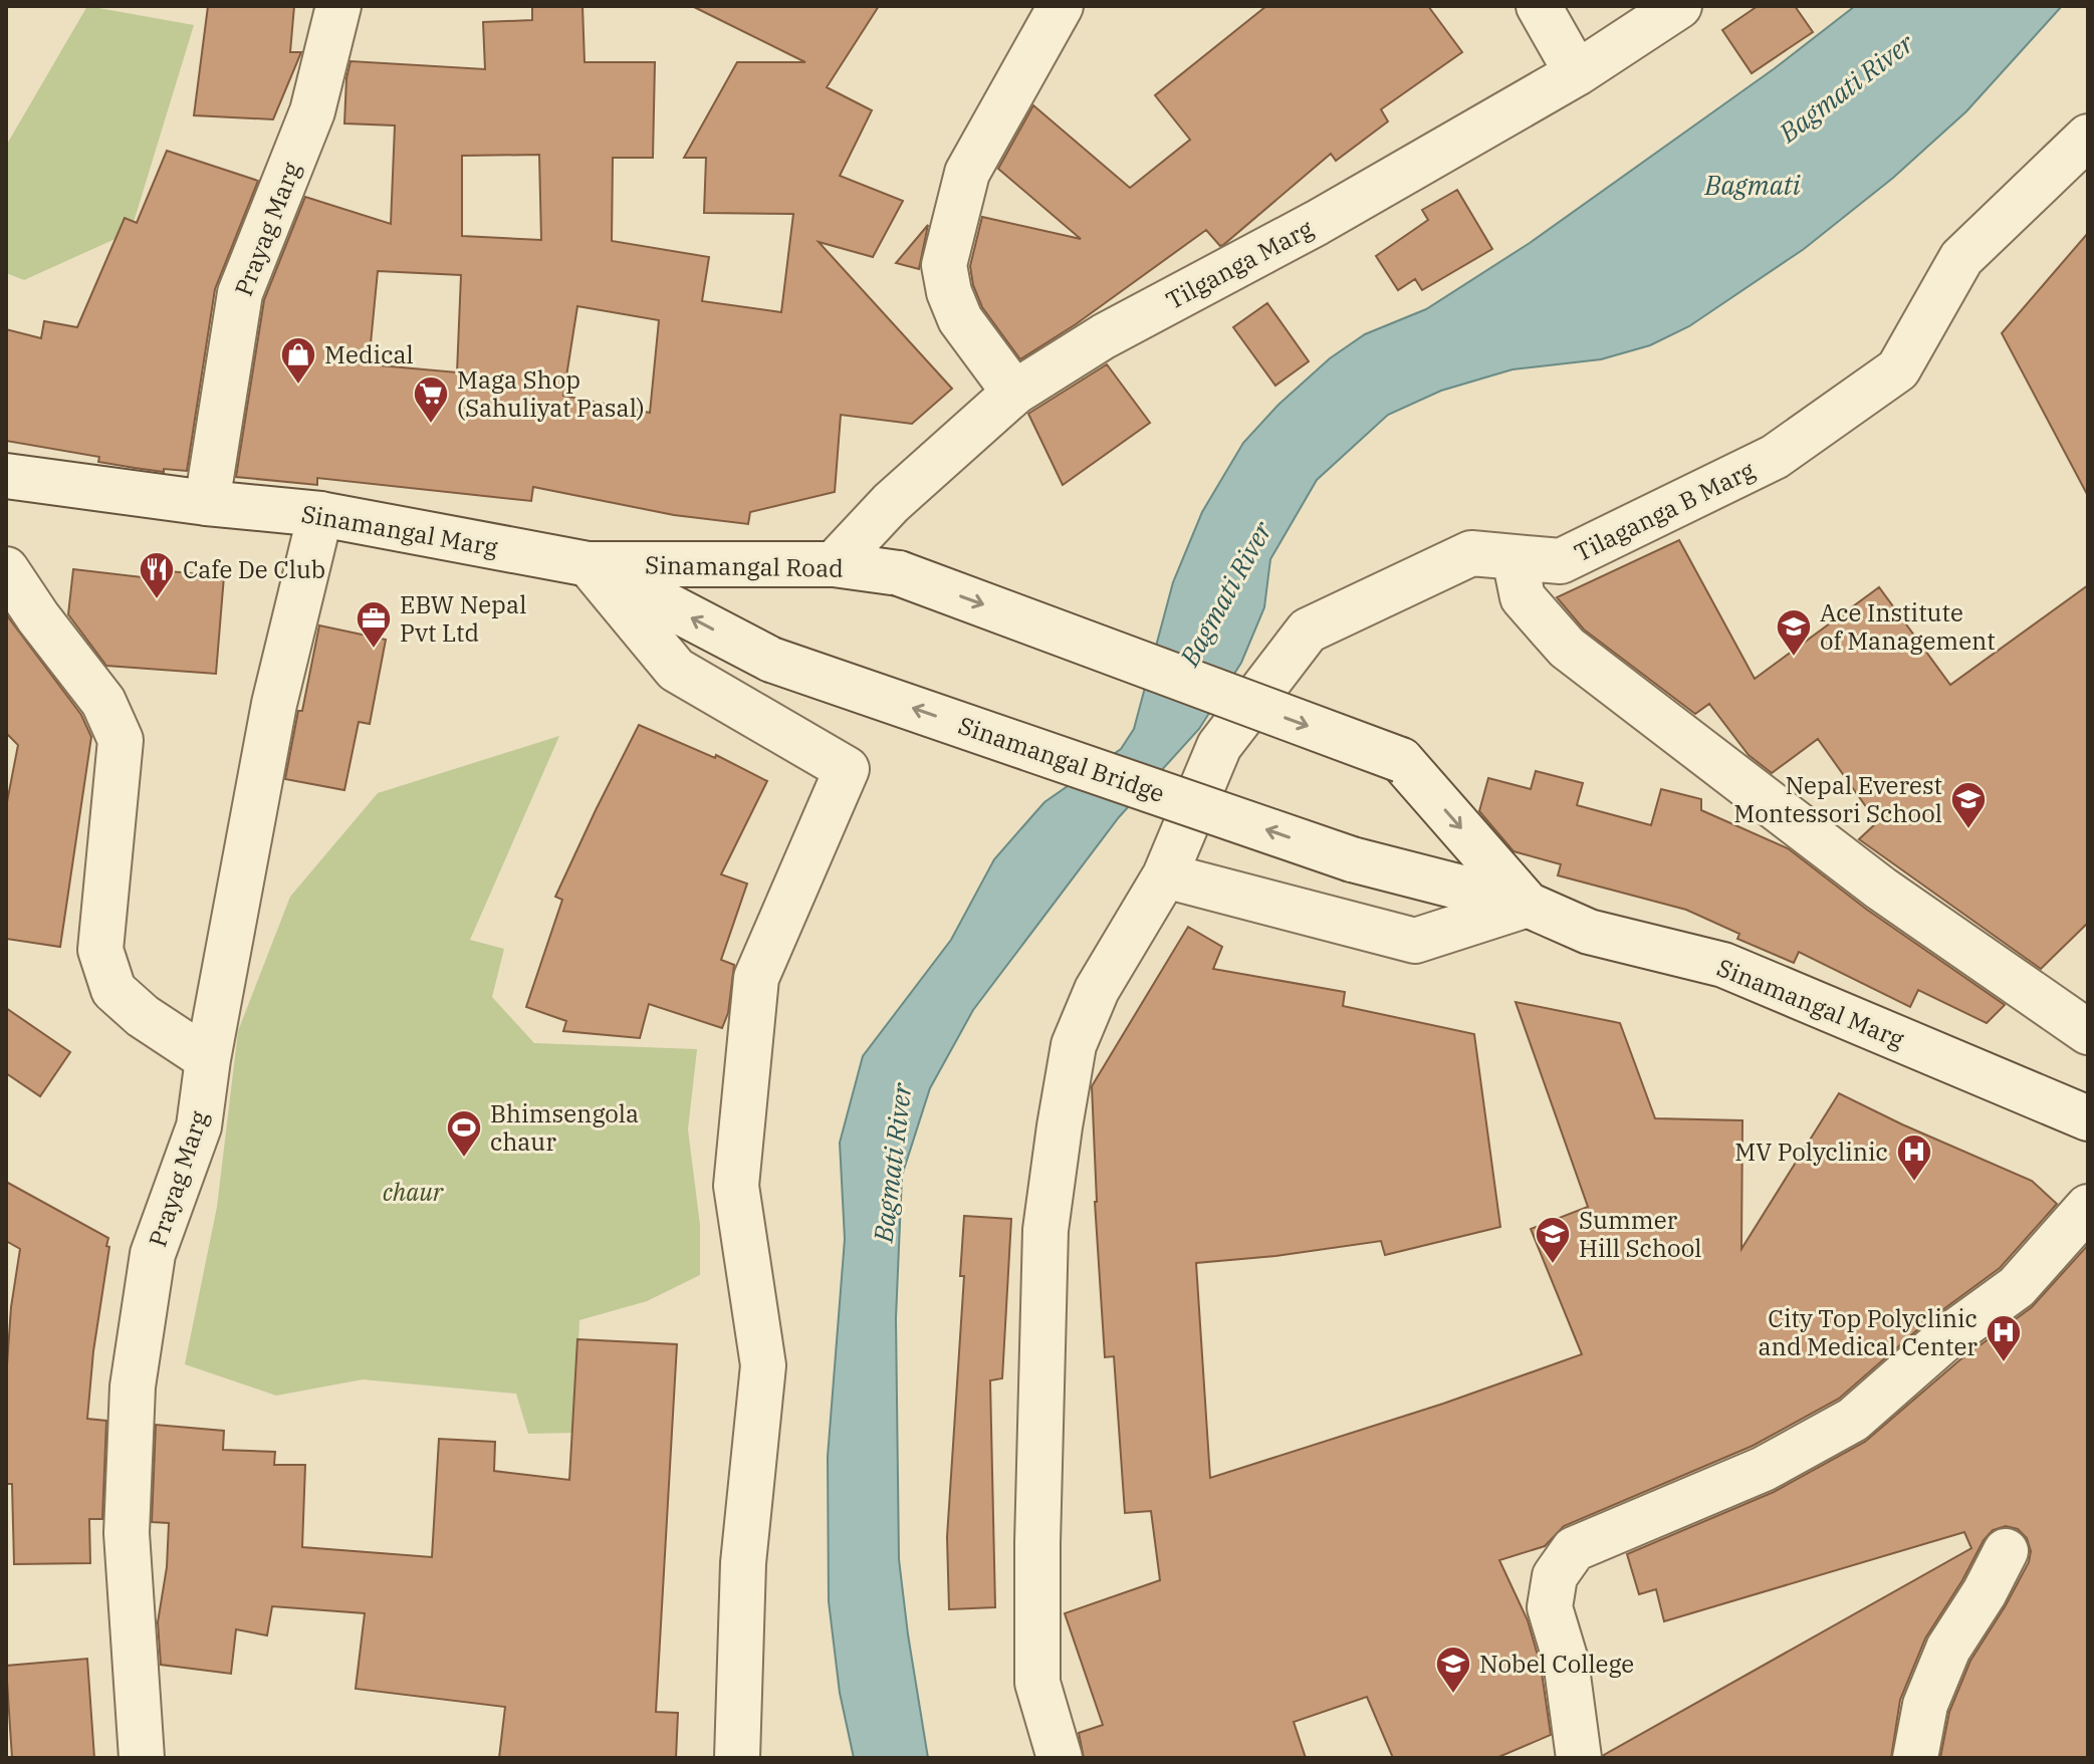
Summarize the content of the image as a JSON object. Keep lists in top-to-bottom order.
{
  "streets": {
    "street": [
      "Prayag Marg",
      "Tilganga Marg",
      "Tilaganga B Marg",
      "Sinamangal Marg",
      "Sinamangal Road",
      "Sinamangal Bridge"
    ]
  },
  "crossings": [
    ["Prayag Marg", "Sinamangal Marg"],
    ["Tilganga Marg", "Sinamangal Road"],
    ["Sinamangal Marg", "Sinamangal Road"],
    ["Sinamangal Marg", "Sinamangal Bridge"]
  ],
  "one_way": ["Sinamangal Bridge"],
  "water": ["Bagmati River", "Bagmati"],
  "parks": ["chaur"],
  "places": {
    "shop": ["Medical"],
    "supermarket": ["Maga Shop (Sahuliyat Pasal)"],
    "restaurant": ["Cafe De Club"],
    "office": ["EBW Nepal Pvt Ltd"],
    "school or university": [
      "Ace Institute of Management",
      "Nepal Everest Montessori School",
      "Summer Hill School",
      "Nobel College"
    ],
    "sports": ["Bhimsengola chaur"],
    "hospital": ["MV Polyclinic", "City Top Polyclinic and Medical Center"]
  }
}
